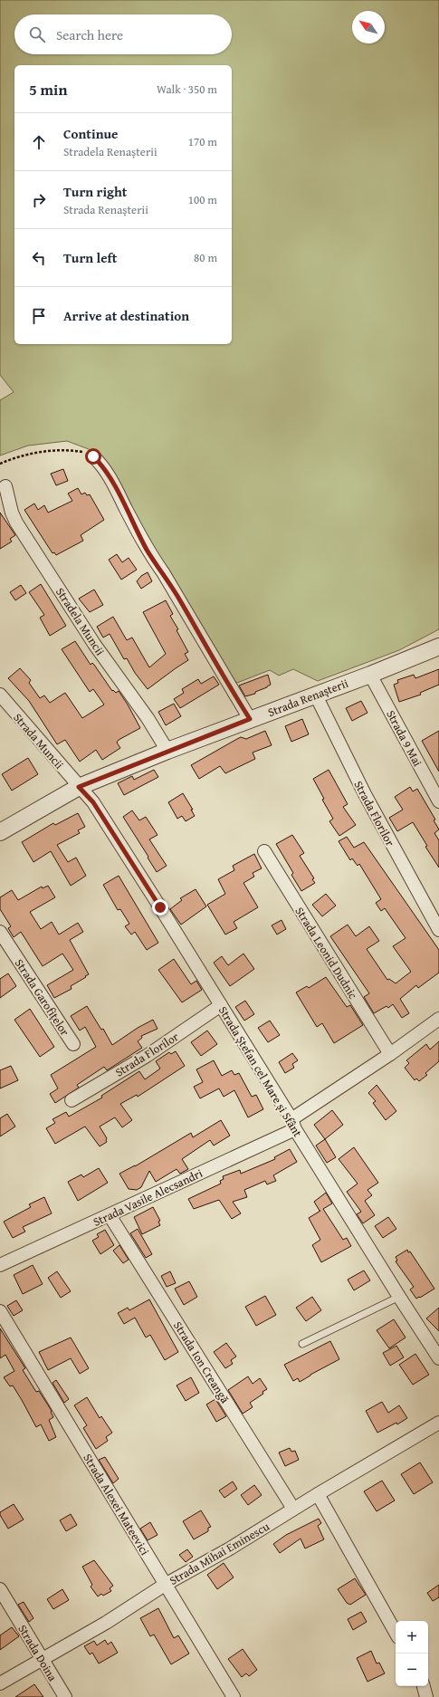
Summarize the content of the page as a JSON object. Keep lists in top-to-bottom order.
{
  "streets": {
    "street": [
      "Stradela Muncii",
      "Strada Renașterii",
      "Strada 9 Mai",
      "Strada Muncii",
      "Strada Florilor",
      "Strada Leonid Dudnic",
      "Strada Garofițelor",
      "Strada Ștefan cel Mare și Sfânt",
      "Strada Vasile Alecsandri",
      "Strada Ion Creangă",
      "Strada Alexei Mateevici",
      "Strada Mihai Eminescu",
      "Strada Doina"
    ]
  },
  "crossings": [
    ["Stradela Muncii", "Strada Renașterii"],
    ["Strada Renașterii", "Strada 9 Mai"],
    ["Strada Renașterii", "Strada Muncii"],
    ["Strada Renașterii", "Strada Florilor"],
    ["Strada Renașterii", "Strada Ștefan cel Mare și Sfânt"],
    ["Strada Muncii", "Strada Ștefan cel Mare și Sfânt"],
    ["Strada Florilor", "Strada Ștefan cel Mare și Sfânt"],
    ["Strada Leonid Dudnic", "Strada Vasile Alecsandri"],
    ["Strada Ștefan cel Mare și Sfânt", "Strada Vasile Alecsandri"],
    ["Strada Vasile Alecsandri", "Strada Ion Creangă"],
    ["Strada Ion Creangă", "Strada Mihai Eminescu"],
    ["Strada Alexei Mateevici", "Strada Mihai Eminescu"],
    ["Strada Mihai Eminescu", "Strada Doina"]
  ],
  "north": "top left",
  "page": {
    "search": "Search here",
    "heading": ["5 min", "Walk · 350 m"],
    "list": [
      ["Continue", "Stradela Renașterii", "170 m"],
      ["Turn right", "Strada Renașterii", "100 m"],
      ["Turn left", "80 m"],
      "Arrive at destination"
    ],
    "map_buttons": ["+", "−"]
  }
}
